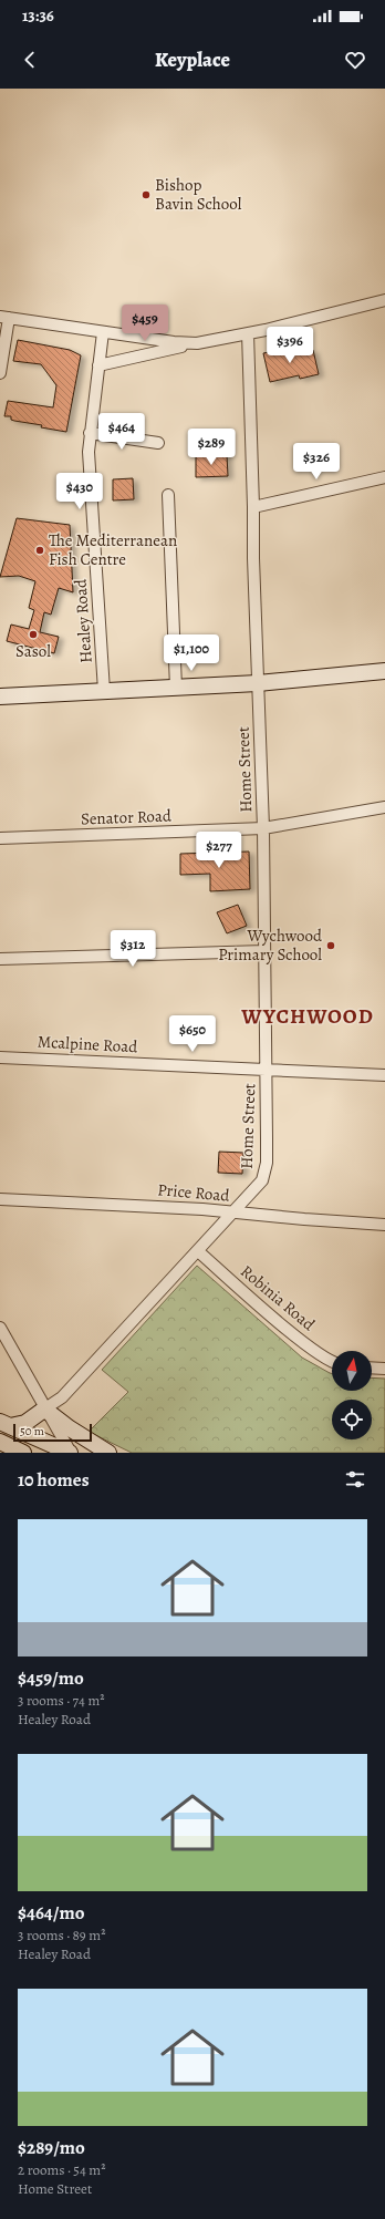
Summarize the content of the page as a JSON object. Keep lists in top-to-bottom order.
{
  "streets": {
    "street": [
      "Healey Road",
      "Home Street",
      "Senator Road",
      "Mcalpine Road",
      "Price Road",
      "Robinia Road"
    ]
  },
  "crossings": [
    ["Home Street", "Senator Road"],
    ["Home Street", "Mcalpine Road"],
    ["Home Street", "Price Road"],
    ["Home Street", "Robinia Road"]
  ],
  "districts": ["WYCHWOOD"],
  "places": [
    "Bishop Bavin School",
    "The Mediterranean Fish Centre",
    "Sasol",
    "Wychwood Primary School"
  ],
  "scale_bar": "50 m",
  "north": "top",
  "page": {
    "status": "13:36",
    "header": "Keyplace",
    "price": [
      "$459",
      "$396",
      "$464",
      "$289",
      "$326",
      "$430",
      "$1,100",
      "$277",
      "$312",
      "$650"
    ],
    "scale": "50 m",
    "heading": "10 homes",
    "list": [
      {
        "name": "$459/mo",
        "note": "3 rooms · 74 m² · Healey Road"
      },
      {
        "name": "$464/mo",
        "note": "3 rooms · 89 m² · Healey Road"
      },
      {
        "name": "$289/mo",
        "note": "2 rooms · 54 m² · Home Street"
      }
    ]
  }
}
